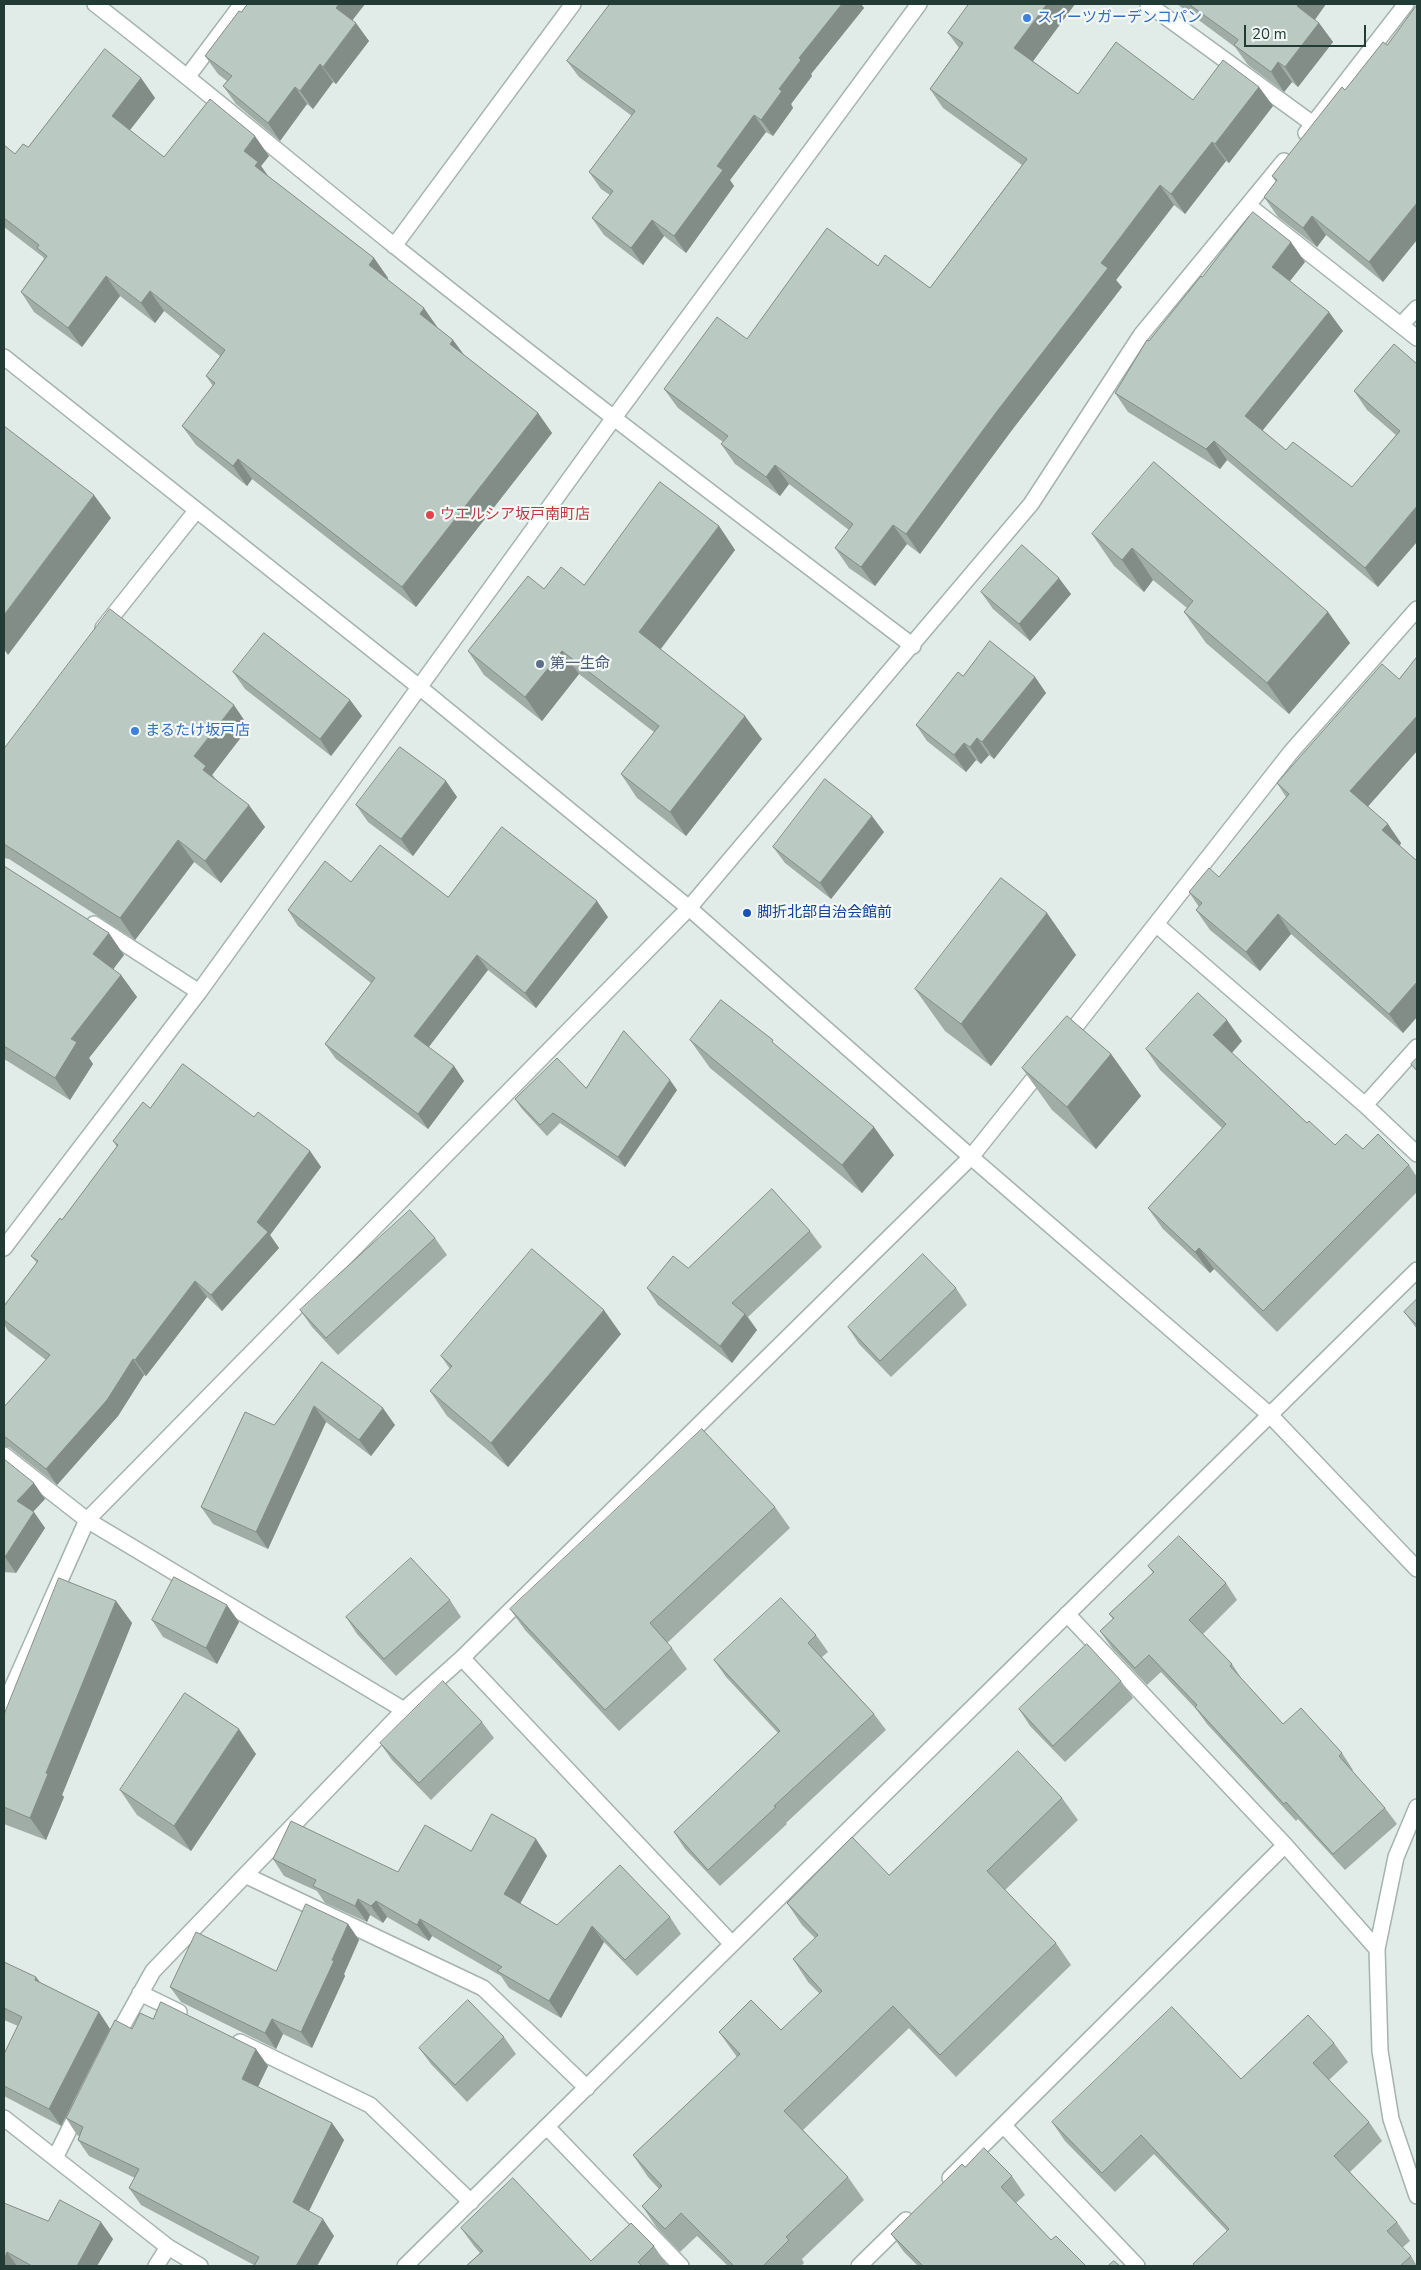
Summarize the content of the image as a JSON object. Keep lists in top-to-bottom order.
{
  "places": [
    "スイーツガーデンコパン",
    "ウエルシア坂戸南町店",
    "第一生命",
    "まるたけ坂戸店",
    "脚折北部自治会館前"
  ],
  "scale_bar": "20 m"
}
